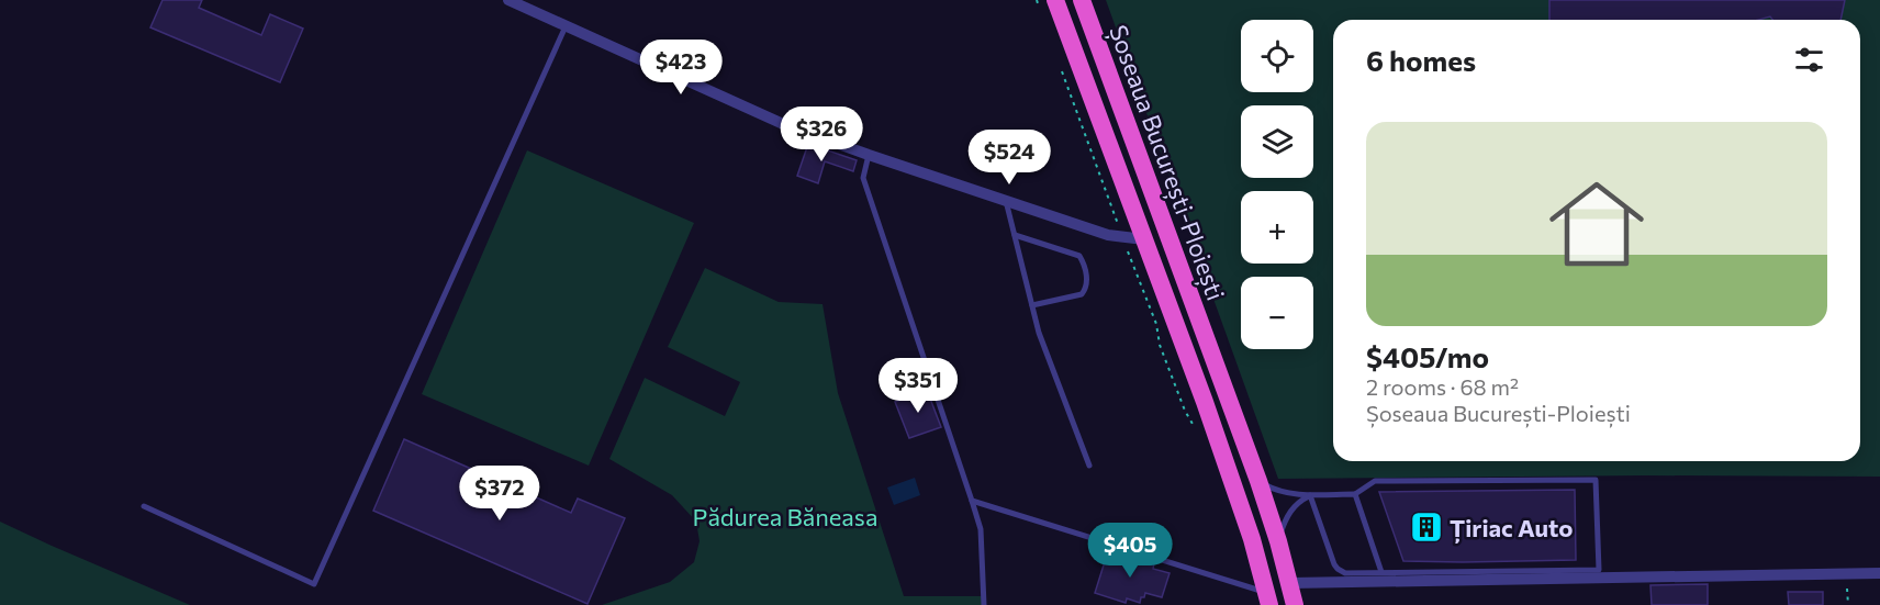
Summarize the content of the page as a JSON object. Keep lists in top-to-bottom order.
{
  "streets": {
    "highway": ["Șoseaua București-Ploiești"]
  },
  "parks": ["Pădurea Băneasa"],
  "places": {
    "building": ["Țiriac Auto"]
  },
  "page": {
    "map_buttons": ["+", "−"],
    "heading": "6 homes",
    "price": [
      "$423",
      "$326",
      "$524",
      "$351",
      "$372",
      "$405"
    ],
    "list": [
      {
        "name": "$405/mo",
        "note": "2 rooms · 68 m² · Șoseaua București-Ploiești"
      }
    ]
  }
}
